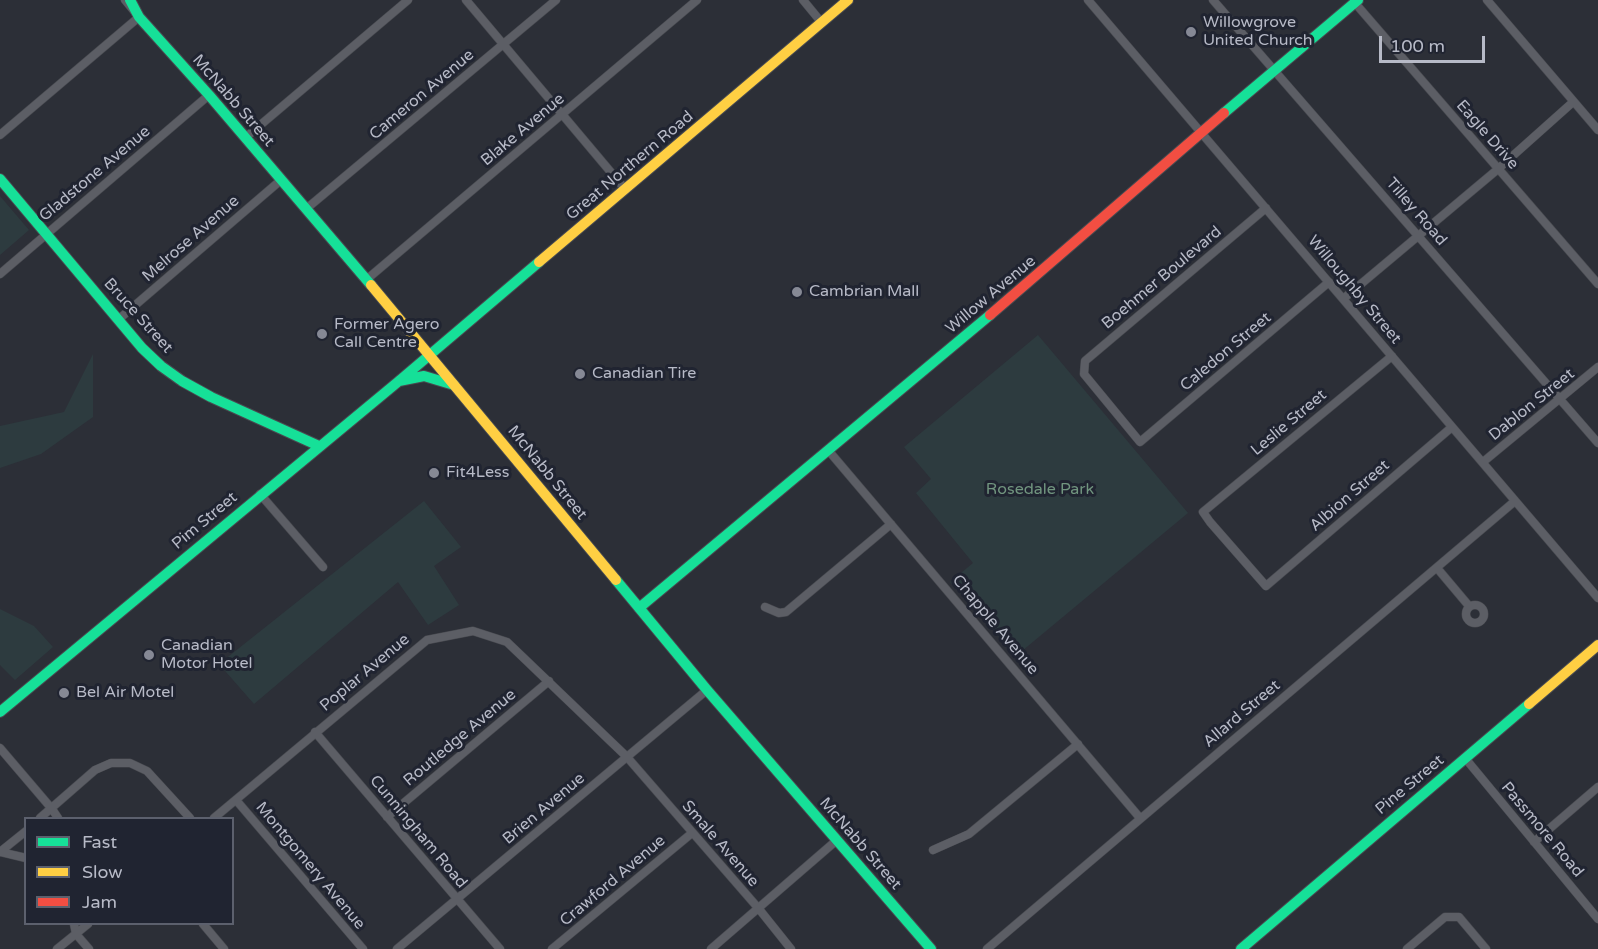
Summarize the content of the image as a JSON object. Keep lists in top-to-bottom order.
{
  "streets": {
    "main road": [
      "McNabb Street",
      "Great Northern Road",
      "Willow Avenue",
      "Bruce Street",
      "Pim Street",
      "Pine Street"
    ],
    "street": [
      "Cameron Avenue",
      "Blake Avenue",
      "Eagle Drive",
      "Gladstone Avenue",
      "Tilley Road",
      "Melrose Avenue",
      "Boehmer Boulevard",
      "Willoughby Street",
      "Caledon Street",
      "Dablon Street",
      "Leslie Street",
      "Albion Street",
      "Chapple Avenue",
      "Poplar Avenue",
      "Allard Street",
      "Routledge Avenue",
      "Brien Avenue",
      "Passmore Road",
      "Cunningham Road",
      "Smale Avenue",
      "Montgomery Avenue",
      "Crawford Avenue"
    ]
  },
  "crossings": [
    ["Cameron Avenue", "McNabb Street"],
    ["McNabb Street", "Blake Avenue"],
    ["McNabb Street", "Great Northern Road"],
    ["McNabb Street", "Gladstone Avenue"],
    ["McNabb Street", "Melrose Avenue"],
    ["McNabb Street", "Willow Avenue"],
    ["McNabb Street", "Pim Street"],
    ["McNabb Street", "Brien Avenue"],
    ["Eagle Drive", "Willow Avenue"],
    ["Great Northern Road", "Pim Street"],
    ["Gladstone Avenue", "Bruce Street"],
    ["Tilley Road", "Willow Avenue"],
    ["Tilley Road", "Dablon Street"],
    ["Melrose Avenue", "Bruce Street"],
    ["Boehmer Boulevard", "Willoughby Street"],
    ["Boehmer Boulevard", "Caledon Street"],
    ["Willoughby Street", "Willow Avenue"],
    ["Willoughby Street", "Caledon Street"],
    ["Willoughby Street", "Dablon Street"],
    ["Willoughby Street", "Leslie Street"],
    ["Willoughby Street", "Albion Street"],
    ["Willoughby Street", "Allard Street"],
    ["Willow Avenue", "Chapple Avenue"],
    ["Bruce Street", "Pim Street"],
    ["Leslie Street", "Albion Street"],
    ["Chapple Avenue", "Allard Street"],
    ["Poplar Avenue", "Routledge Avenue"],
    ["Poplar Avenue", "Brien Avenue"],
    ["Poplar Avenue", "Cunningham Road"],
    ["Poplar Avenue", "Smale Avenue"],
    ["Poplar Avenue", "Montgomery Avenue"],
    ["Routledge Avenue", "Cunningham Road"],
    ["Pine Street", "Passmore Road"],
    ["Brien Avenue", "Cunningham Road"],
    ["Brien Avenue", "Smale Avenue"],
    ["Smale Avenue", "Crawford Avenue"]
  ],
  "parks": ["Rosedale Park"],
  "places": [
    "Willowgrove United Church",
    "Cambrian Mall",
    "Former Agero Call Centre",
    "Canadian Tire",
    "Fit4Less",
    "Canadian Motor Hotel",
    "Bel Air Motel"
  ],
  "legend": ["Fast", "Slow", "Jam"],
  "scale_bar": "100 m"
}
